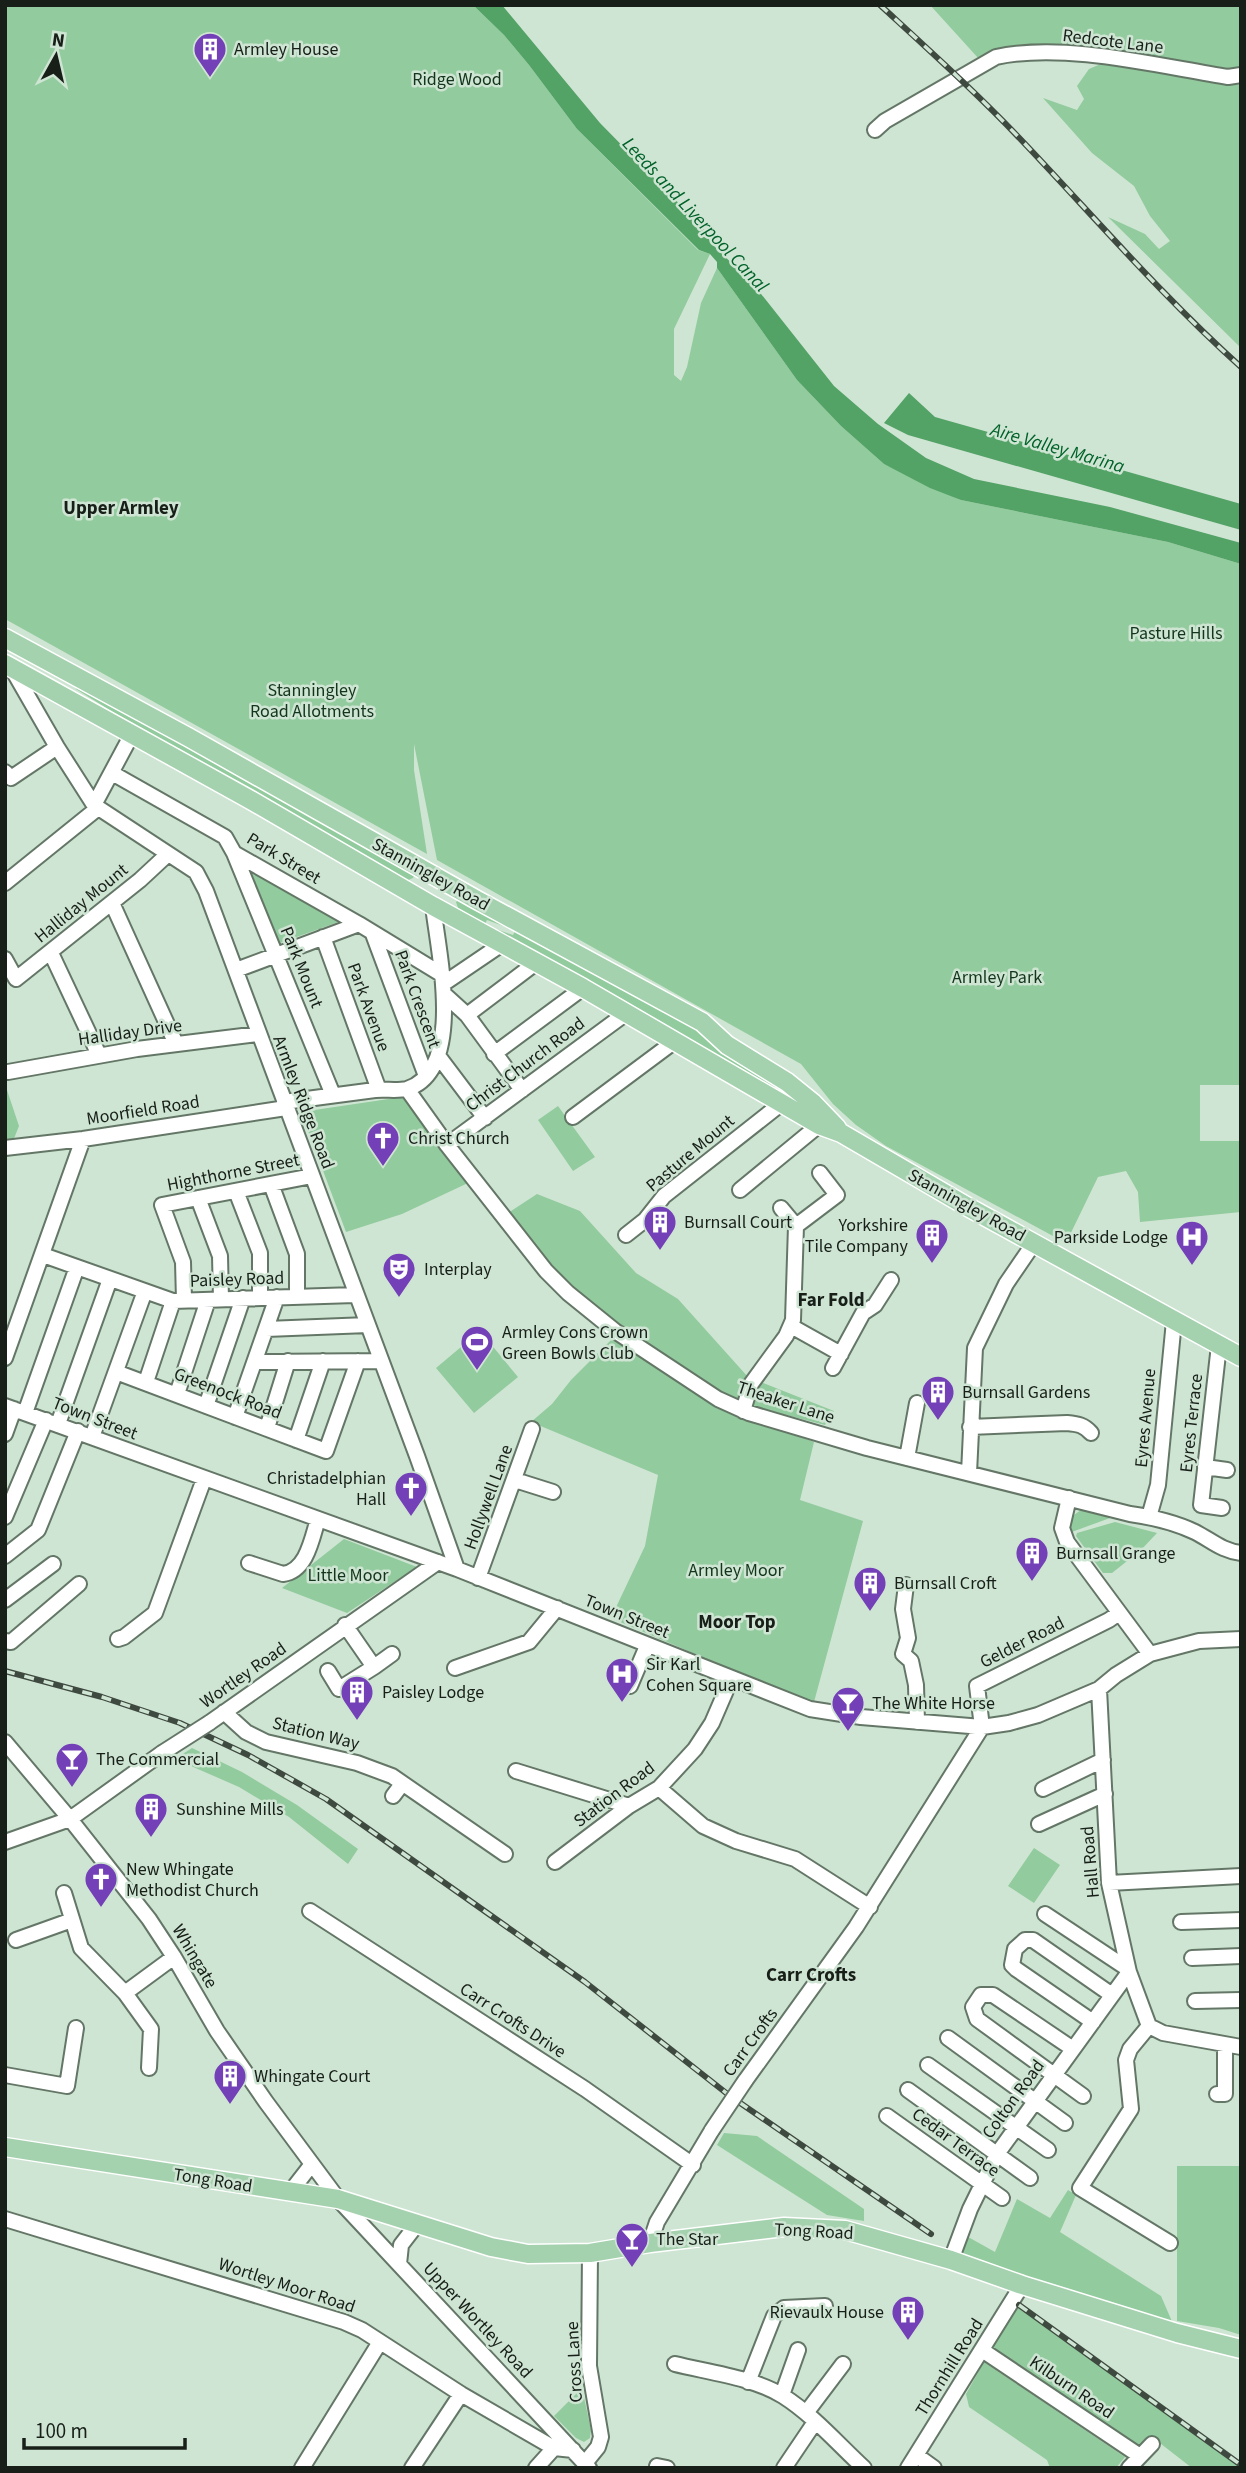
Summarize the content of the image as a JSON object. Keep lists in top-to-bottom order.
{
  "streets": {
    "main road": ["Stanningley Road", "Tong Road"],
    "street": [
      "Redcote Lane",
      "Park Street",
      "Halliday Mount",
      "Park Mount",
      "Park Crescent",
      "Park Avenue",
      "Halliday Drive",
      "Christ Church Road",
      "Armley Ridge Road",
      "Moorfield Road",
      "Pasture Mount",
      "Highthorne Street",
      "Paisley Road",
      "Greenock Road",
      "Theaker Lane",
      "Town Street",
      "Eyres Avenue",
      "Eyres Terrace",
      "Hollywell Lane",
      "Gelder Road",
      "Wortley Road",
      "Station Way",
      "Station Road",
      "Hall Road",
      "Whingate",
      "Carr Crofts Drive",
      "Carr Crofts",
      "Colton Road",
      "Cedar Terrace",
      "Wortley Moor Road",
      "Upper Wortley Road",
      "Cross Lane",
      "Thornhill Road",
      "Kilburn Road"
    ]
  },
  "crossings": [
    ["Park Street", "Park Mount"],
    ["Park Street", "Park Crescent"],
    ["Park Street", "Christ Church Road"],
    ["Park Street", "Moorfield Road"],
    ["Stanningley Road", "Christ Church Road"],
    ["Stanningley Road", "Armley Ridge Road"],
    ["Stanningley Road", "Moorfield Road"],
    ["Stanningley Road", "Pasture Mount"],
    ["Stanningley Road", "Eyres Avenue"],
    ["Stanningley Road", "Eyres Terrace"],
    ["Halliday Mount", "Armley Ridge Road"],
    ["Park Mount", "Moorfield Road"],
    ["Park Crescent", "Moorfield Road"],
    ["Park Avenue", "Moorfield Road"],
    ["Halliday Drive", "Armley Ridge Road"],
    ["Christ Church Road", "Theaker Lane"],
    ["Armley Ridge Road", "Moorfield Road"],
    ["Armley Ridge Road", "Highthorne Street"],
    ["Armley Ridge Road", "Paisley Road"],
    ["Armley Ridge Road", "Town Street"],
    ["Moorfield Road", "Theaker Lane"],
    ["Highthorne Street", "Paisley Road"],
    ["Theaker Lane", "Eyres Avenue"],
    ["Town Street", "Hollywell Lane"],
    ["Town Street", "Gelder Road"],
    ["Town Street", "Wortley Road"],
    ["Town Street", "Station Road"],
    ["Town Street", "Hall Road"],
    ["Town Street", "Carr Crofts"],
    ["Gelder Road", "Carr Crofts"],
    ["Wortley Road", "Station Way"],
    ["Wortley Road", "Whingate"],
    ["Hall Road", "Colton Road"],
    ["Whingate", "Tong Road"],
    ["Whingate", "Upper Wortley Road"],
    ["Carr Crofts Drive", "Carr Crofts"],
    ["Carr Crofts", "Tong Road"],
    ["Colton Road", "Cedar Terrace"],
    ["Colton Road", "Tong Road"],
    ["Tong Road", "Upper Wortley Road"],
    ["Tong Road", "Cross Lane"],
    ["Tong Road", "Thornhill Road"],
    ["Wortley Moor Road", "Upper Wortley Road"],
    ["Upper Wortley Road", "Cross Lane"],
    ["Thornhill Road", "Kilburn Road"]
  ],
  "districts": [
    "Upper Armley",
    "Far Fold",
    "Moor Top",
    "Carr Crofts"
  ],
  "water": ["Leeds and Liverpool Canal", "Aire Valley Marina"],
  "parks": [
    "Ridge Wood",
    "Pasture Hills",
    "Stanningley Road Allotments",
    "Armley Park",
    "Armley Moor",
    "Little Moor"
  ],
  "places": {
    "building": [
      "Armley House",
      "Burnsall Court",
      "Yorkshire Tile Company",
      "Burnsall Gardens",
      "Burnsall Grange",
      "Burnsall Croft",
      "Paisley Lodge",
      "Sunshine Mills",
      "Whingate Court",
      "Rievaulx House"
    ],
    "church": ["Christ Church", "Christadelphian Hall", "New Whingate Methodist Church"],
    "hospital": ["Parkside Lodge", "Sir Karl Cohen Square"],
    "theatre": ["Interplay"],
    "sports": ["Armley Cons Crown Green Bowls Club"],
    "bar": ["The White Horse", "The Commercial", "The Star"]
  },
  "scale_bar": "100 m",
  "north": "top"
}
